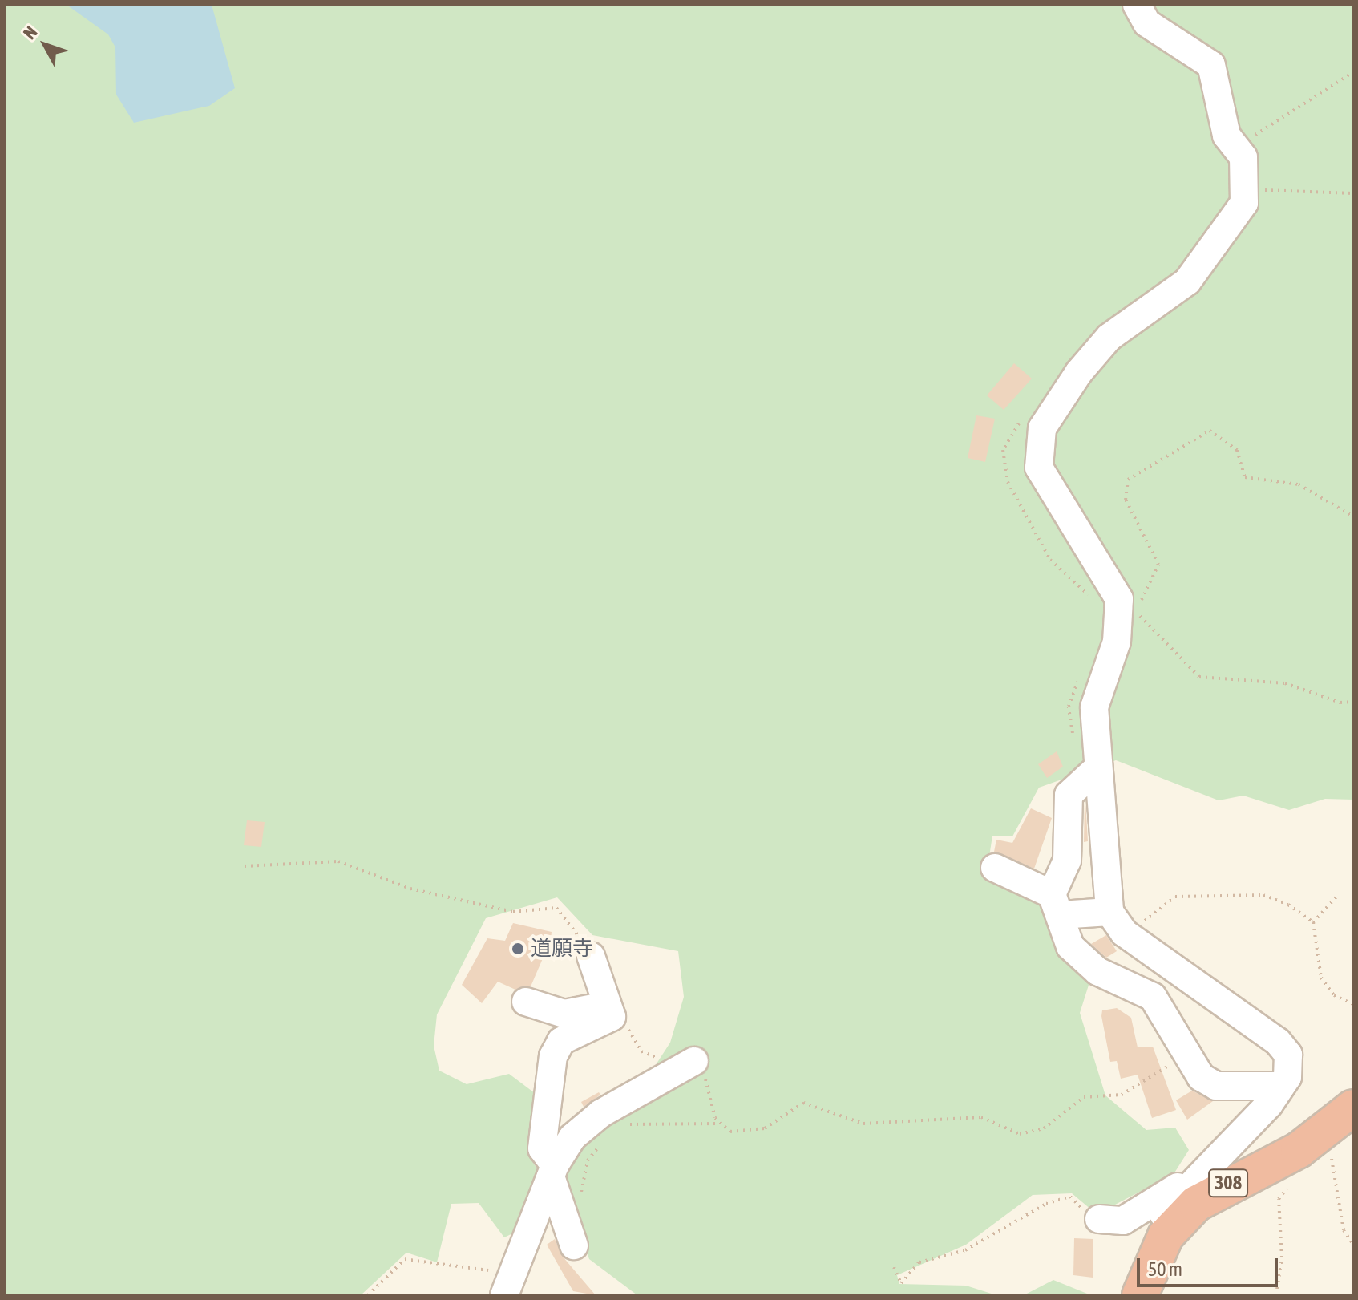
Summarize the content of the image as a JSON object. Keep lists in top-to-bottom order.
{
  "streets": {
    "highway": ["308"]
  },
  "places": ["道願寺"],
  "scale_bar": "50 m",
  "north": "top left"
}
